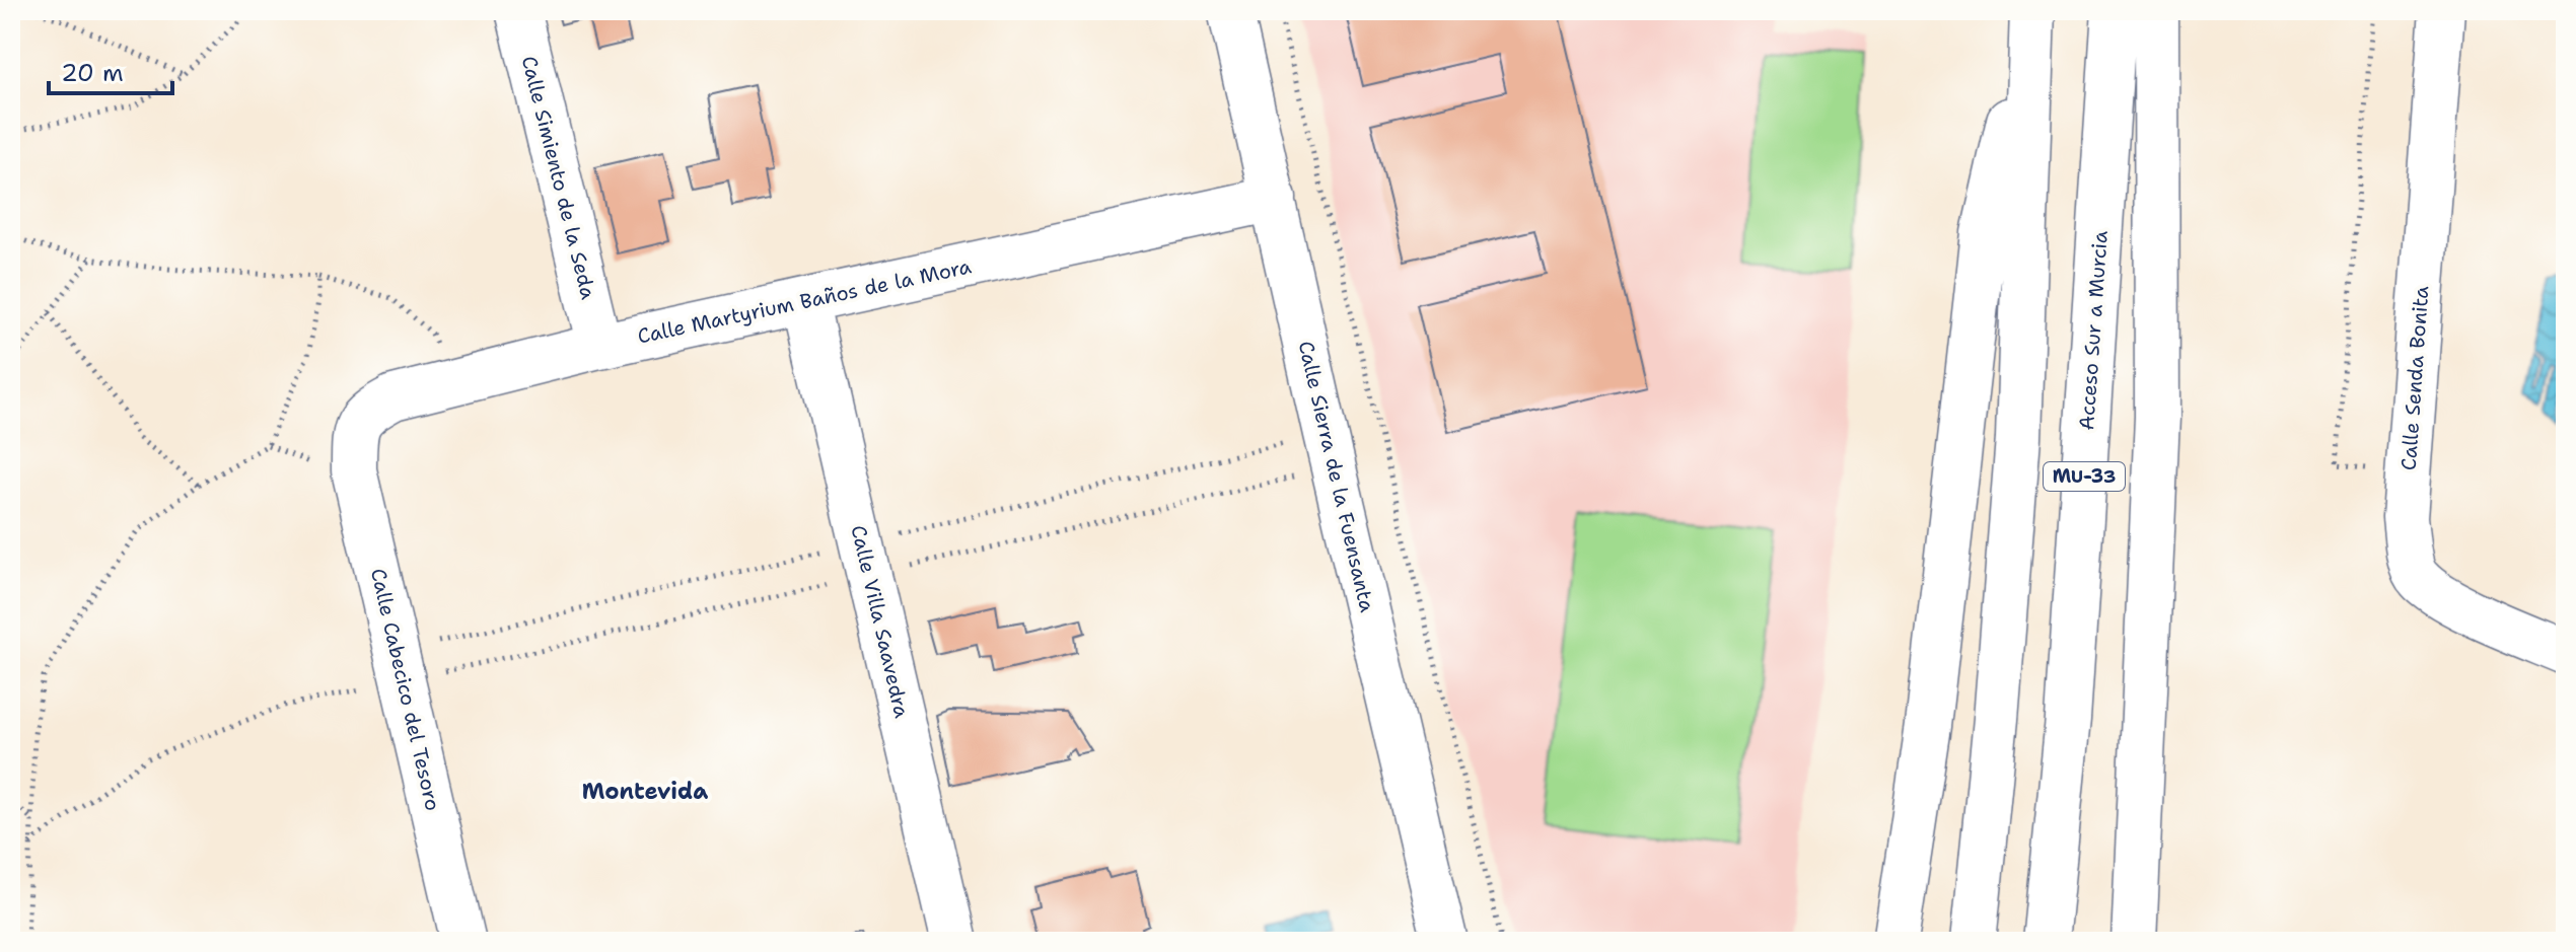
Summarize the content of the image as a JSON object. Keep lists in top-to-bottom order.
{
  "streets": {
    "main road": [
      "Calle Simiento de la Seda",
      "Calle Martyrium Baños de la Mora",
      "Acceso Sur a Murcia",
      "Calle Senda Bonita",
      "Calle Sierra de la Fuensanta",
      "MU-33",
      "Calle Villa Saavedra",
      "Calle Cabecico del Tesoro"
    ]
  },
  "crossings": [
    ["Calle Simiento de la Seda", "Calle Martyrium Baños de la Mora"],
    ["Calle Martyrium Baños de la Mora", "Calle Sierra de la Fuensanta"],
    ["Calle Martyrium Baños de la Mora", "Calle Villa Saavedra"],
    ["Calle Martyrium Baños de la Mora", "Calle Cabecico del Tesoro"]
  ],
  "districts": ["Montevida"],
  "scale_bar": "20 m"
}
